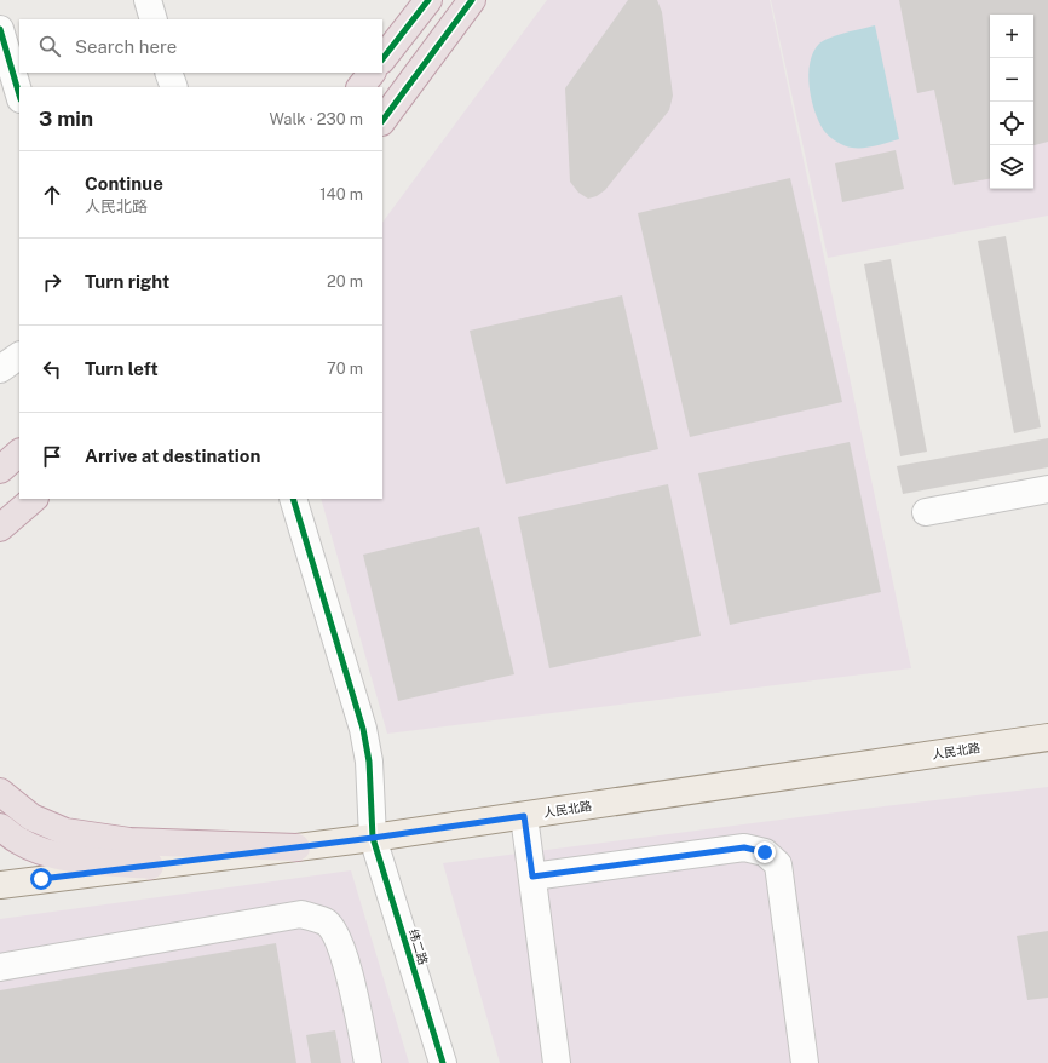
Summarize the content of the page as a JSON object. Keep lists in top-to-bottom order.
{
  "streets": {
    "main road": ["人民北路"],
    "street": ["纬二路"]
  },
  "crossings": [
    ["人民北路", "纬二路"]
  ],
  "page": {
    "map_buttons": ["+", "−"],
    "search": "Search here",
    "heading": ["3 min", "Walk · 230 m"],
    "list": [
      ["Continue", "人民北路", "140 m"],
      ["Turn right", "20 m"],
      ["Turn left", "70 m"],
      "Arrive at destination"
    ]
  }
}
